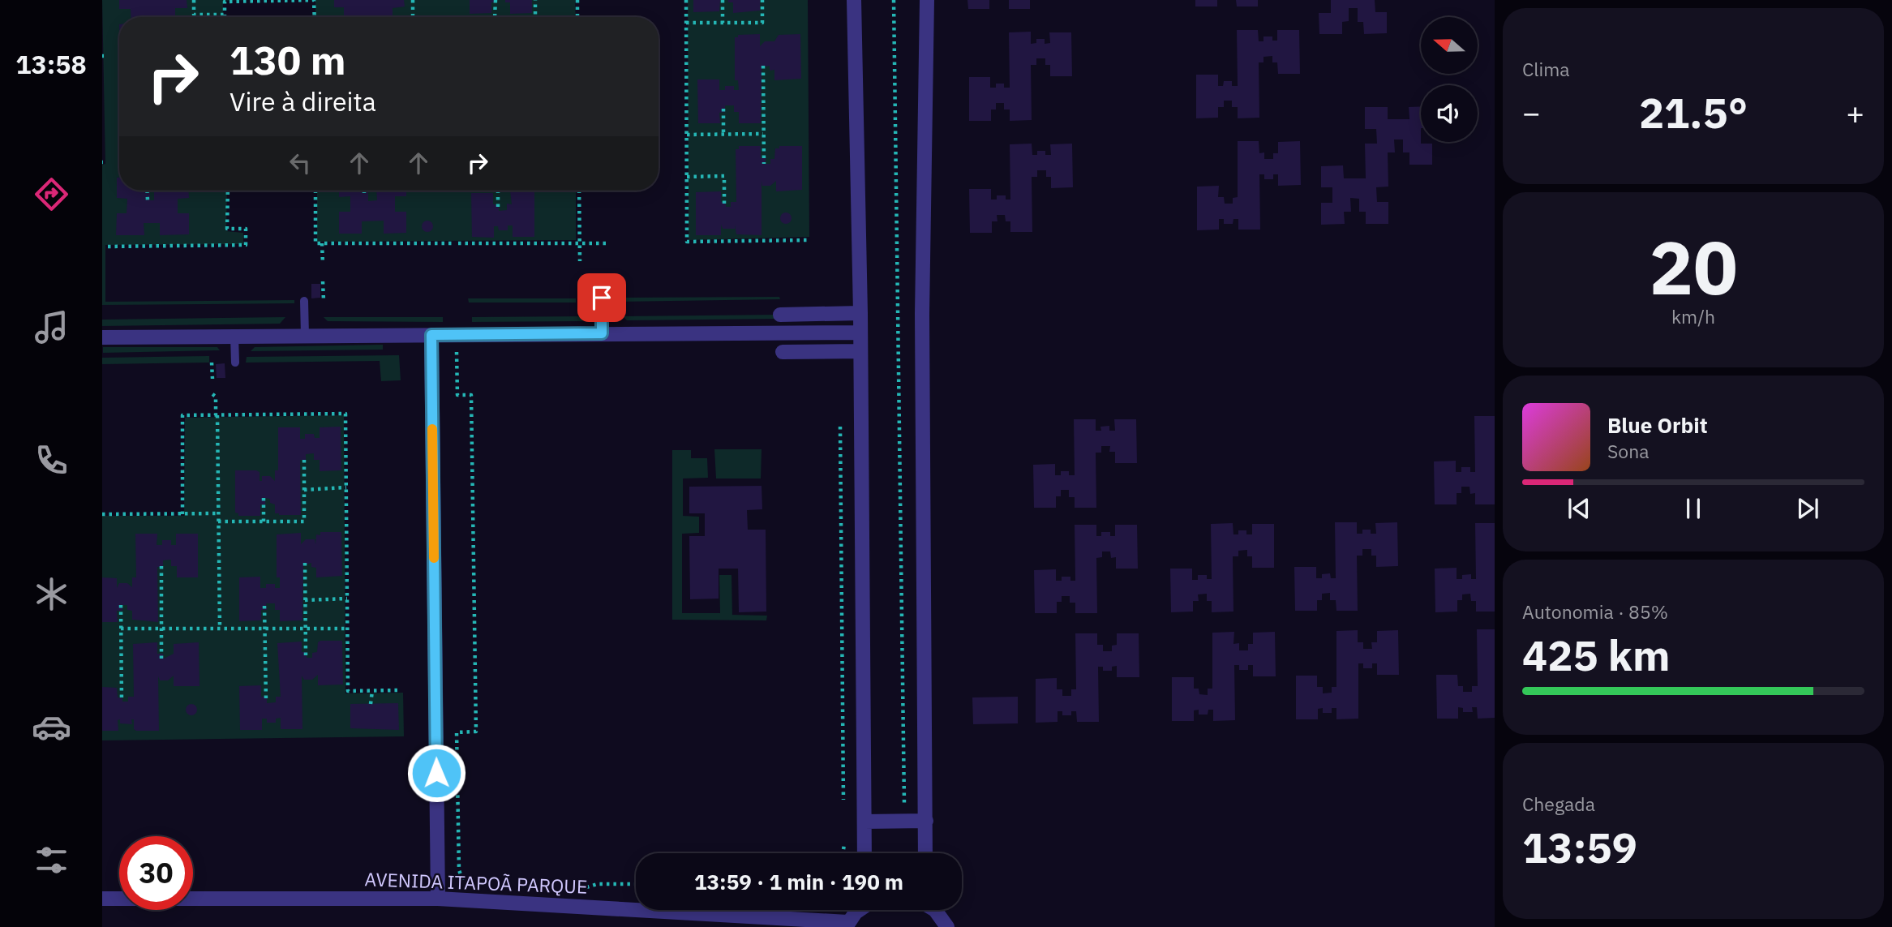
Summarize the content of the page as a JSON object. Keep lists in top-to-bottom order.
{
  "streets": {
    "street": ["AVENIDA ITAPOÃ PARQUE"]
  },
  "north": "left",
  "page": {
    "tabs": "13:58",
    "tile": [
      "Clima",
      ["20", "km/h"],
      ["Autonomia · 85%", "425 km"],
      ["Chegada", "13:59"]
    ],
    "turn": ["130 m", "Vire à direita"],
    "heat": ["−", "21.5°", "+"],
    "song": ["Blue Orbit", "Sona"],
    "limit": "30",
    "trip": "13:59 · 1 min · 190 m"
  }
}
